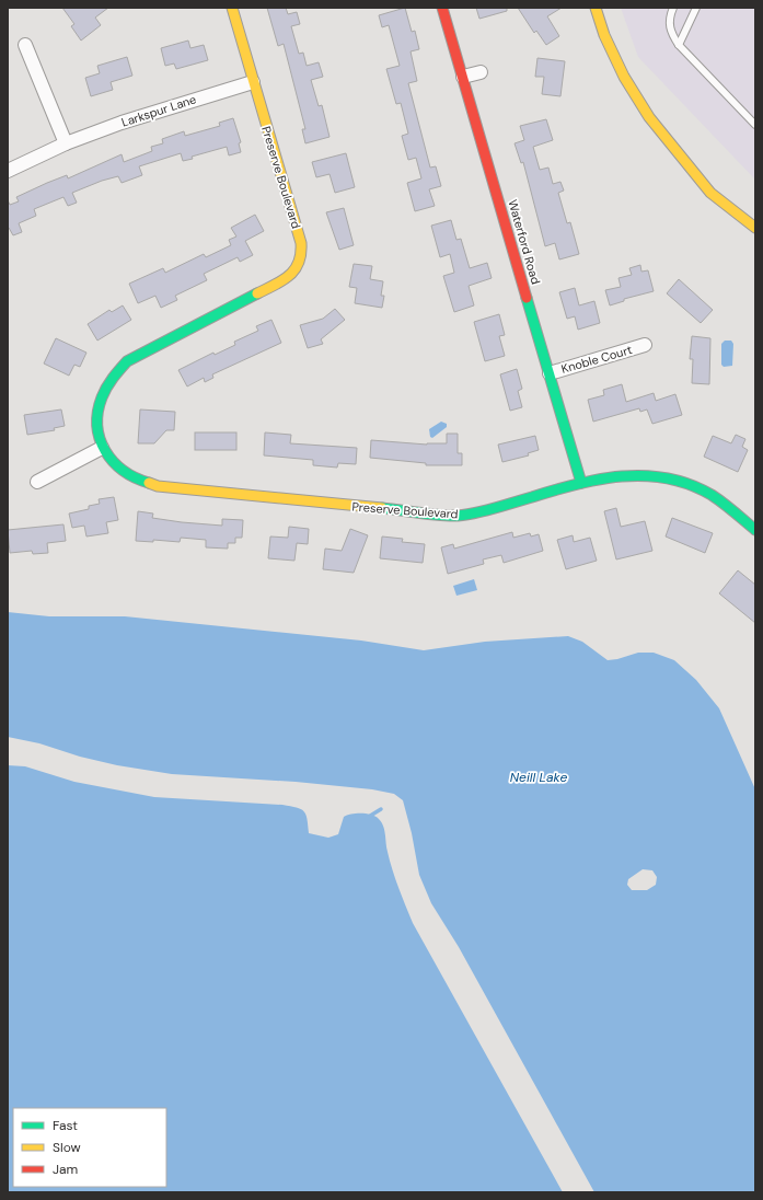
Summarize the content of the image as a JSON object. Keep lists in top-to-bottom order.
{
  "streets": {
    "street": [
      "Larkspur Lane",
      "Preserve Boulevard",
      "Waterford Road",
      "Knoble Court"
    ]
  },
  "crossings": [
    ["Larkspur Lane", "Preserve Boulevard"],
    ["Preserve Boulevard", "Waterford Road"],
    ["Waterford Road", "Knoble Court"]
  ],
  "water": ["Neill Lake"],
  "legend": ["Fast", "Slow", "Jam"]
}
